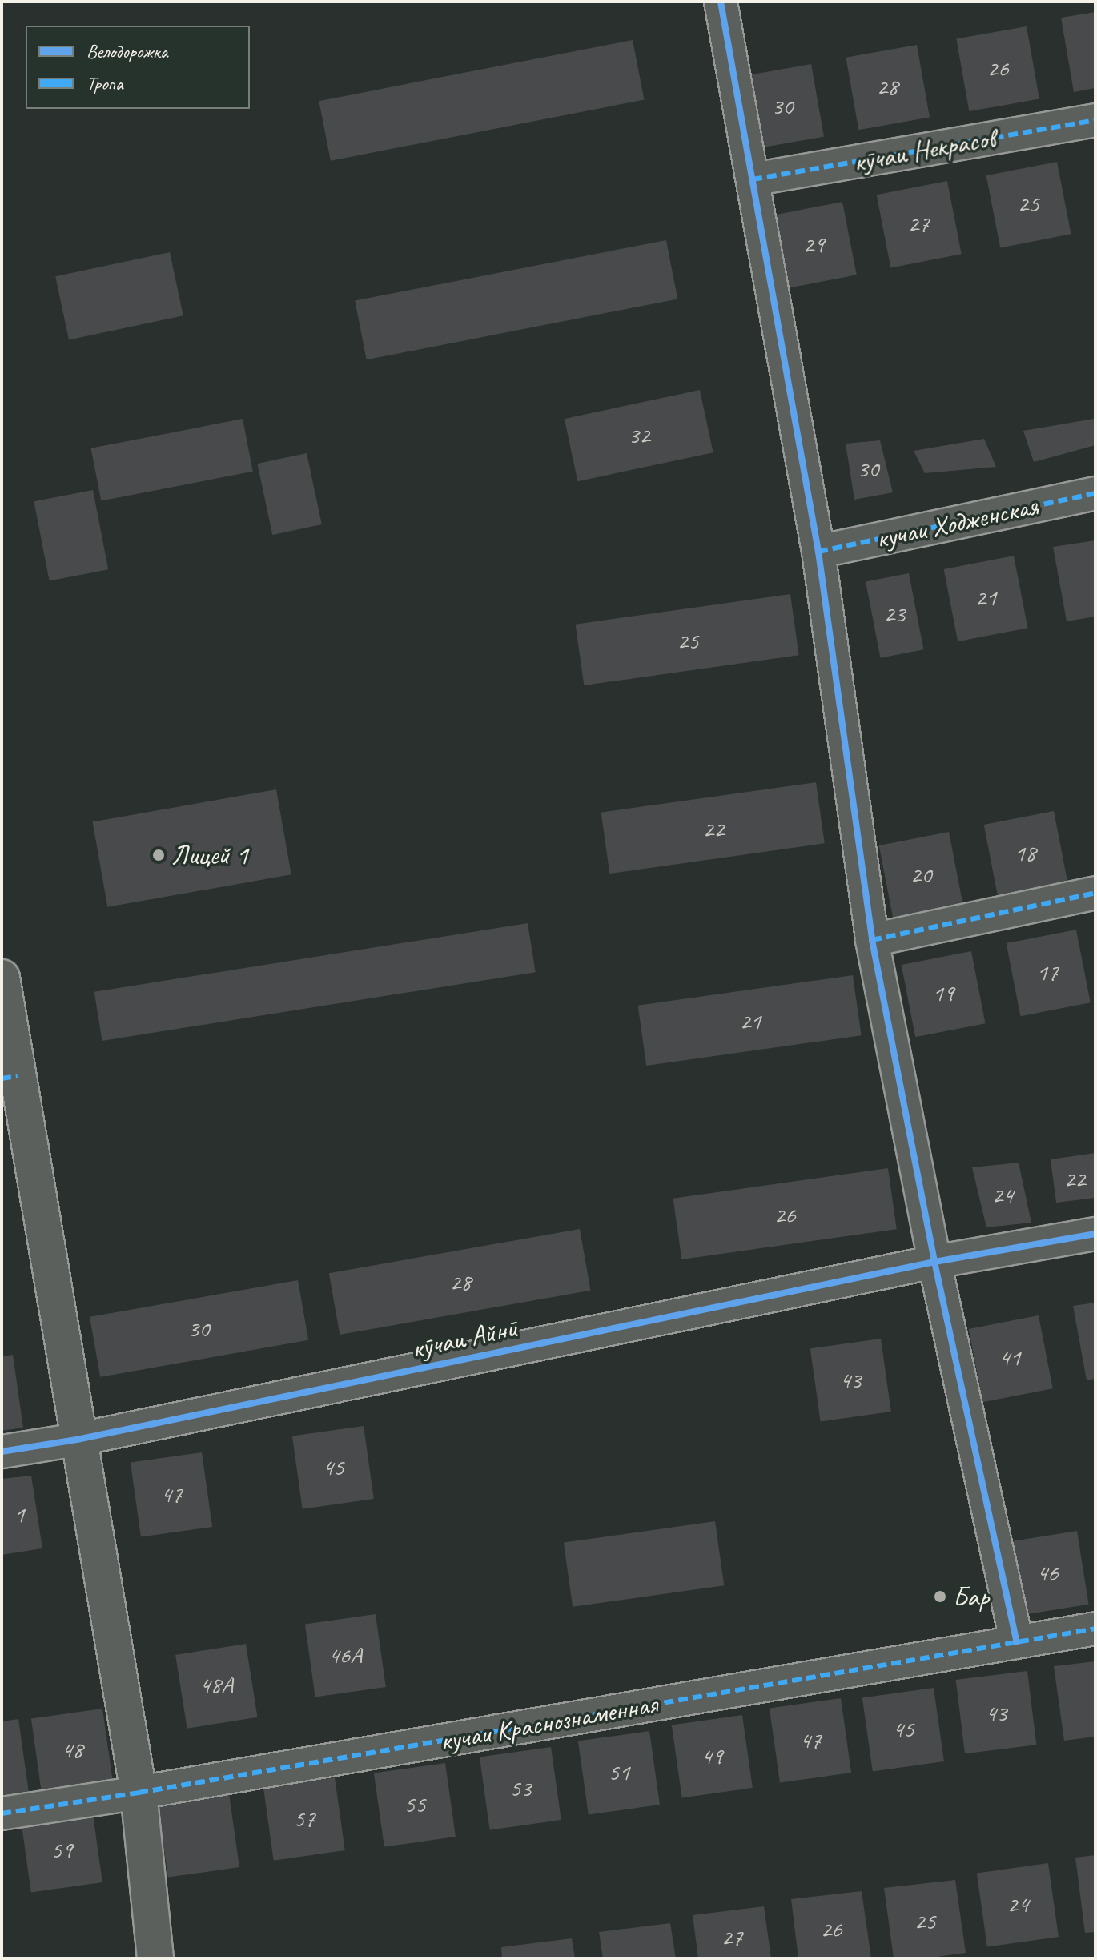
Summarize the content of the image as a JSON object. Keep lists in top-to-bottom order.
{
  "streets": {
    "street": [
      "кӯчаи Некрасов",
      "кучаи Ходженская",
      "кӯчаи Айнӣ",
      "кучаи Краснознаменная"
    ]
  },
  "places": ["Лицей 1", "Бар"],
  "house_numbers": [
    "26",
    "28",
    "30",
    "25",
    "27",
    "29",
    "32",
    "30",
    "21",
    "23",
    "25",
    "22",
    "18",
    "20",
    "17",
    "19",
    "21",
    "22",
    "24",
    "26",
    "28",
    "30",
    "41",
    "43",
    "45",
    "47",
    "1",
    "46",
    "46А",
    "48А",
    "43",
    "45",
    "47",
    "48",
    "49",
    "51",
    "53",
    "55",
    "57",
    "59",
    "24",
    "25",
    "26",
    "27"
  ],
  "legend": ["Велодорожка", "Тропа"]
}
